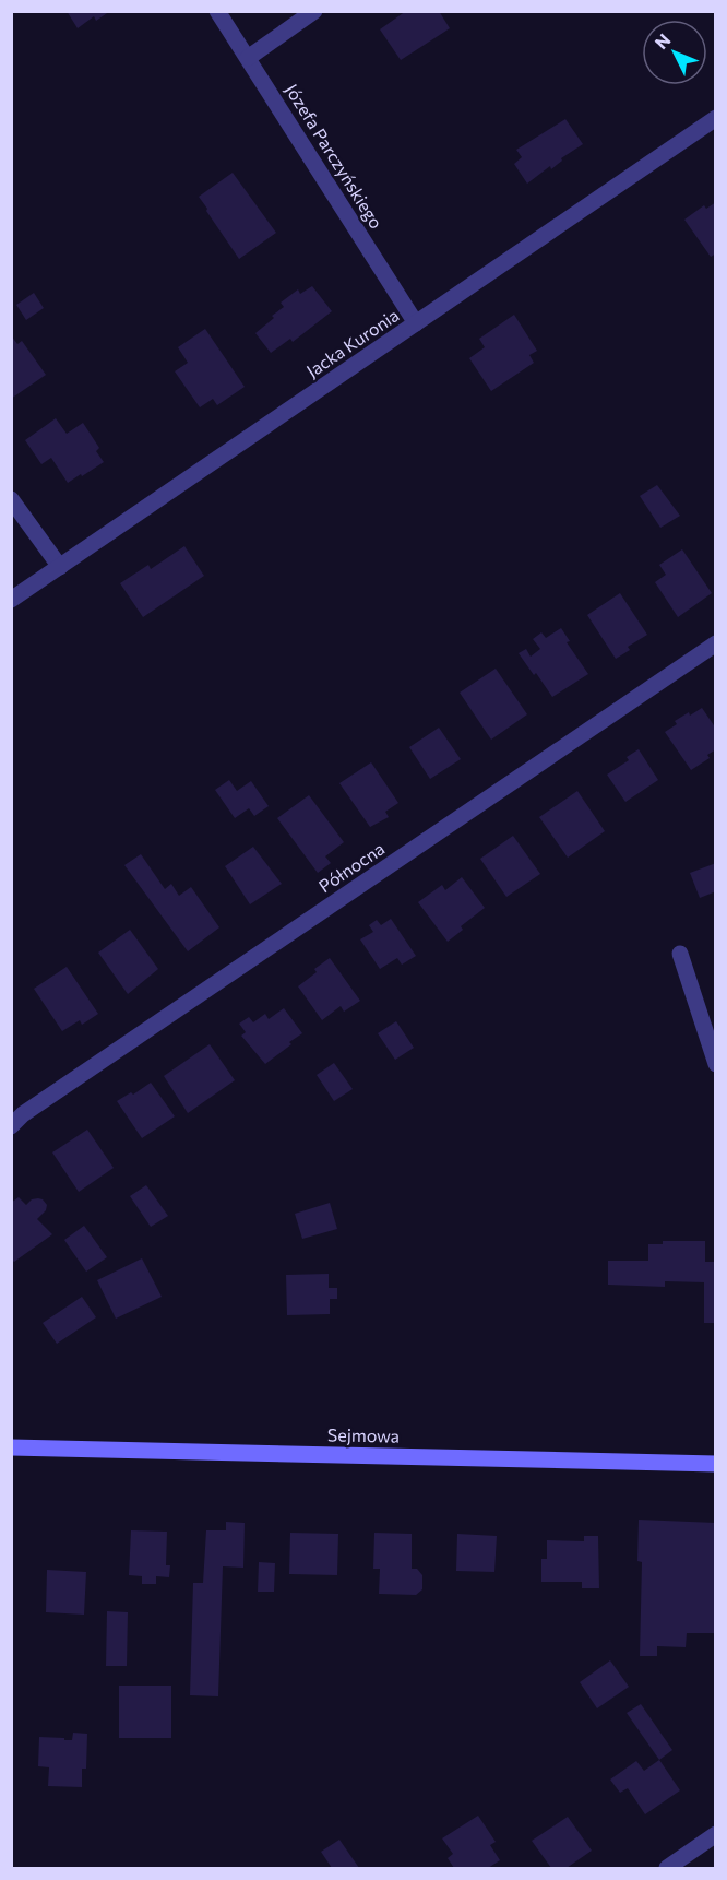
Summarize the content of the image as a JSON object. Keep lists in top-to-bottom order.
{
  "streets": {
    "main road": ["Sejmowa"],
    "street": ["Józefa Parczyńskiego", "Jacka Kuronia", "Północna"]
  },
  "crossings": [
    ["Józefa Parczyńskiego", "Jacka Kuronia"]
  ],
  "north": "top left"
}
